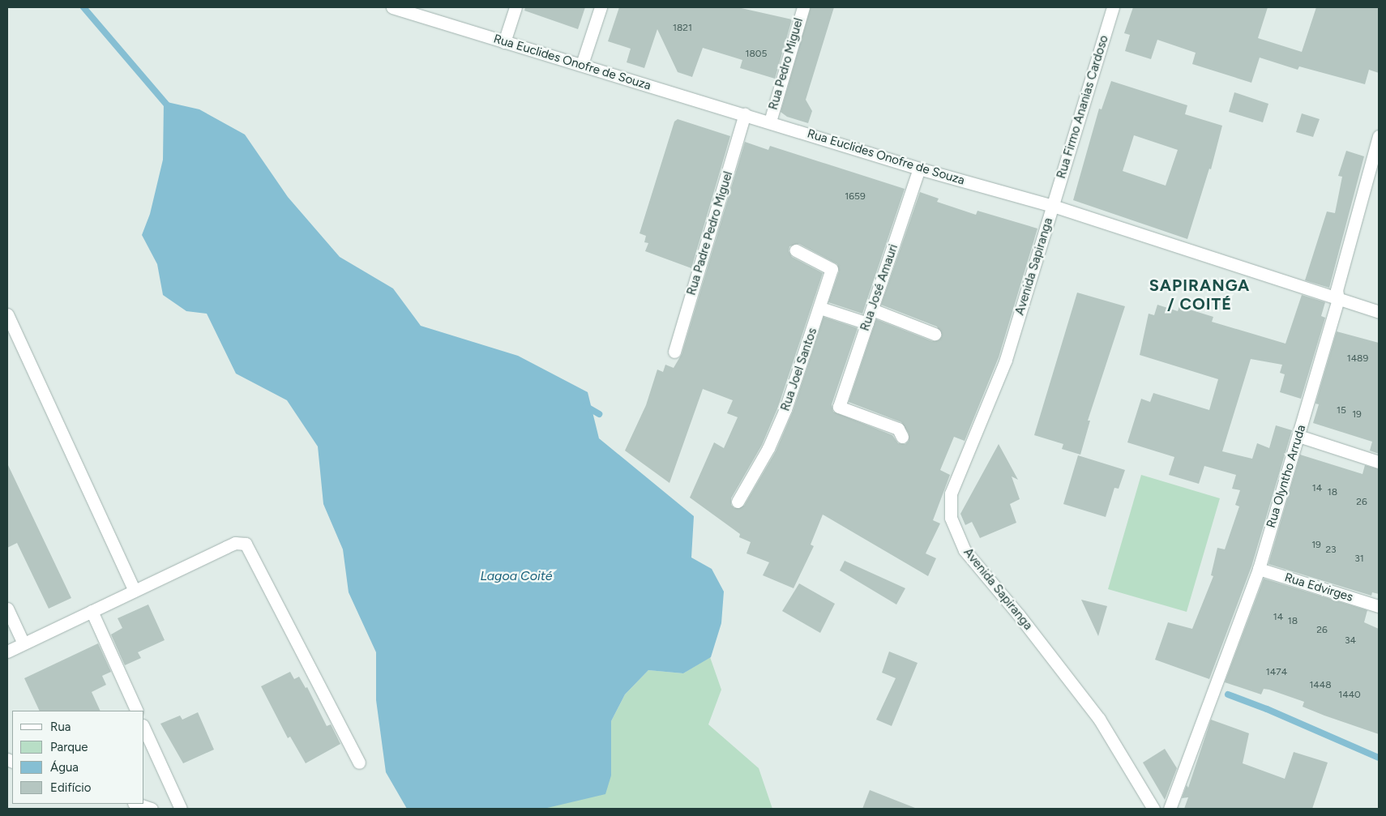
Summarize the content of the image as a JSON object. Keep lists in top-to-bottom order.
{
  "streets": {
    "street": [
      "Rua Euclides Onofre de Souza",
      "Rua Pedro Miguel",
      "Rua Firmo Ananias Cardoso",
      "Rua Padre Pedro Miguel",
      "Avenida Sapiranga",
      "Rua José Amauri",
      "Rua Joel Santos",
      "Rua Olyntho Arruda",
      "Rua Edvirges"
    ]
  },
  "crossings": [
    ["Rua Euclides Onofre de Souza", "Rua Pedro Miguel"],
    ["Rua Euclides Onofre de Souza", "Rua Firmo Ananias Cardoso"],
    ["Rua Euclides Onofre de Souza", "Rua Padre Pedro Miguel"],
    ["Rua Euclides Onofre de Souza", "Avenida Sapiranga"],
    ["Rua Euclides Onofre de Souza", "Rua José Amauri"],
    ["Rua Euclides Onofre de Souza", "Rua Olyntho Arruda"],
    ["Rua Firmo Ananias Cardoso", "Avenida Sapiranga"],
    ["Rua Olyntho Arruda", "Rua Edvirges"]
  ],
  "districts": ["SAPIRANGA / COITÉ"],
  "water": ["Lagoa Coité"],
  "house_numbers": [
    "1821",
    "1805",
    "1659",
    "1489",
    "15",
    "19",
    "14",
    "18",
    "26",
    "19",
    "23",
    "31",
    "14",
    "18",
    "26",
    "34",
    "1474",
    "1448",
    "1440"
  ],
  "legend": [
    "Rua",
    "Parque",
    "Água",
    "Edifício"
  ]
}
